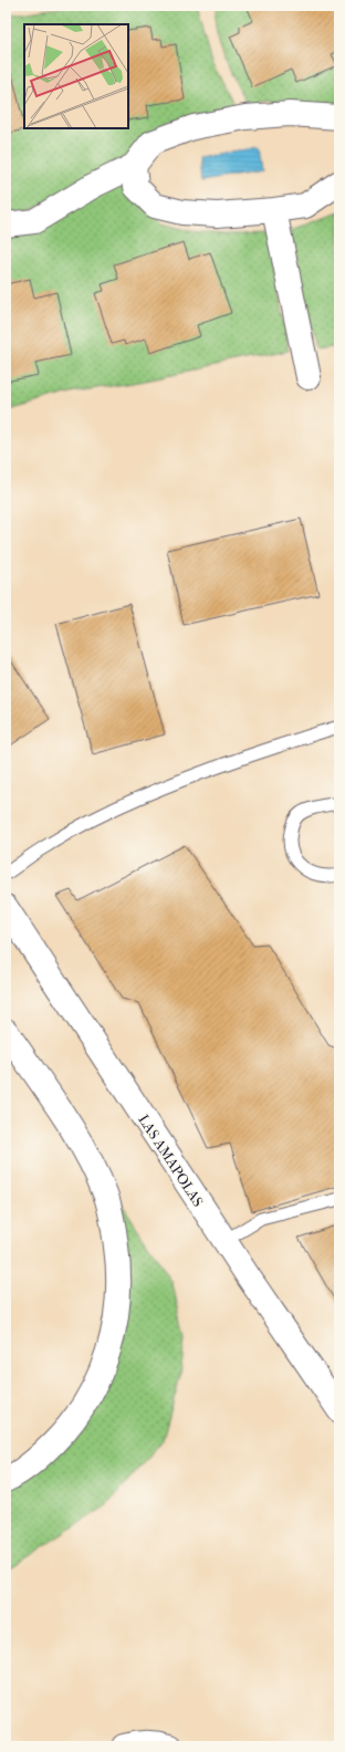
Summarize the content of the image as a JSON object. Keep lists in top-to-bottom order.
{
  "streets": {
    "street": ["LAS AMAPOLAS"]
  }
}
